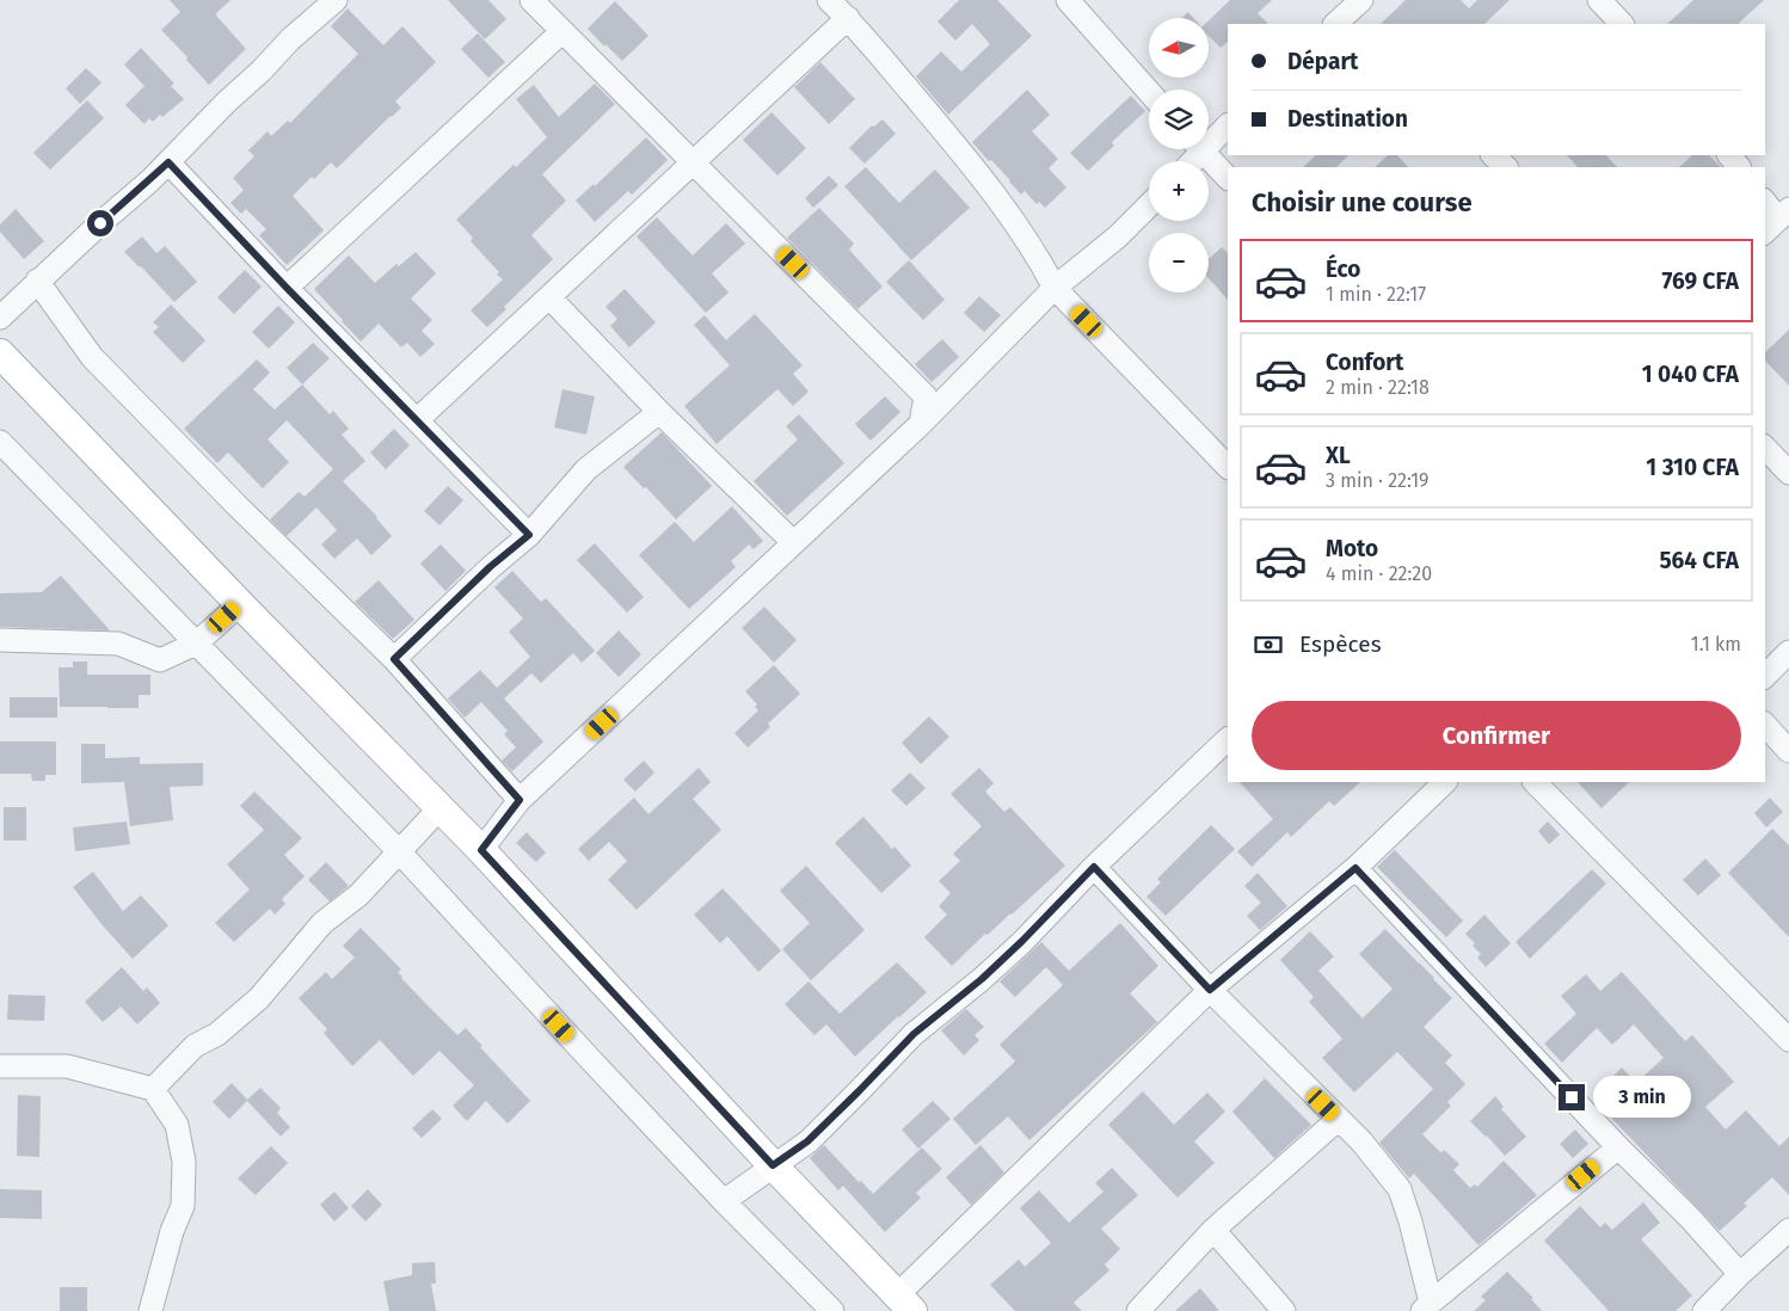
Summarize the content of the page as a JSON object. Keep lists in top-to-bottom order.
{
  "north": "left",
  "page": {
    "map_buttons": ["+", "−"],
    "banner": ["Départ", "Destination"],
    "heading": "Choisir une course",
    "list": [
      {
        "name": "Éco",
        "note": "1 min · 22:17",
        "value": "769 CFA"
      },
      {
        "name": "Confort",
        "note": "2 min · 22:18",
        "value": "1 040 CFA"
      },
      {
        "name": "XL",
        "note": "3 min · 22:19",
        "value": "1 310 CFA"
      },
      {
        "name": "Moto",
        "note": "4 min · 22:20",
        "value": "564 CFA"
      }
    ],
    "pay": ["Espèces", "1.1 km"],
    "buttons": "Confirmer",
    "bubble": "3 min"
  }
}
